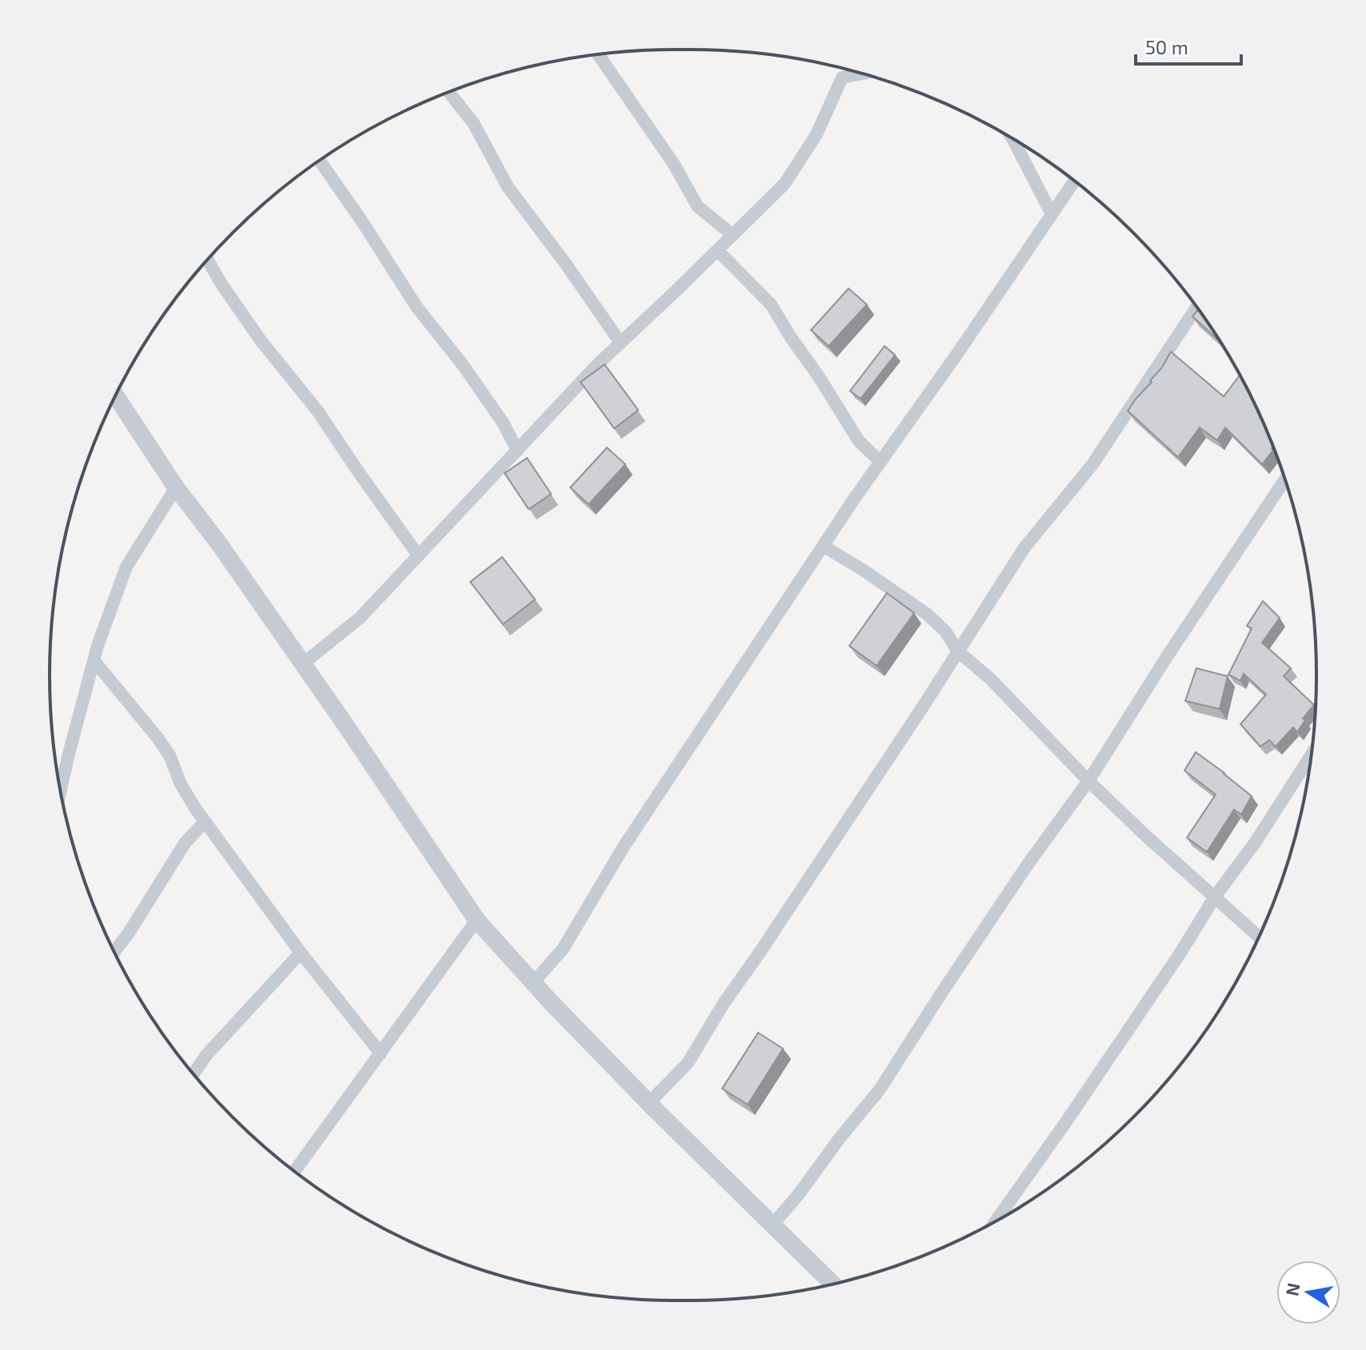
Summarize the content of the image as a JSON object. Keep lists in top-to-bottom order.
{
  "scale_bar": "50 m",
  "north": "left"
}
